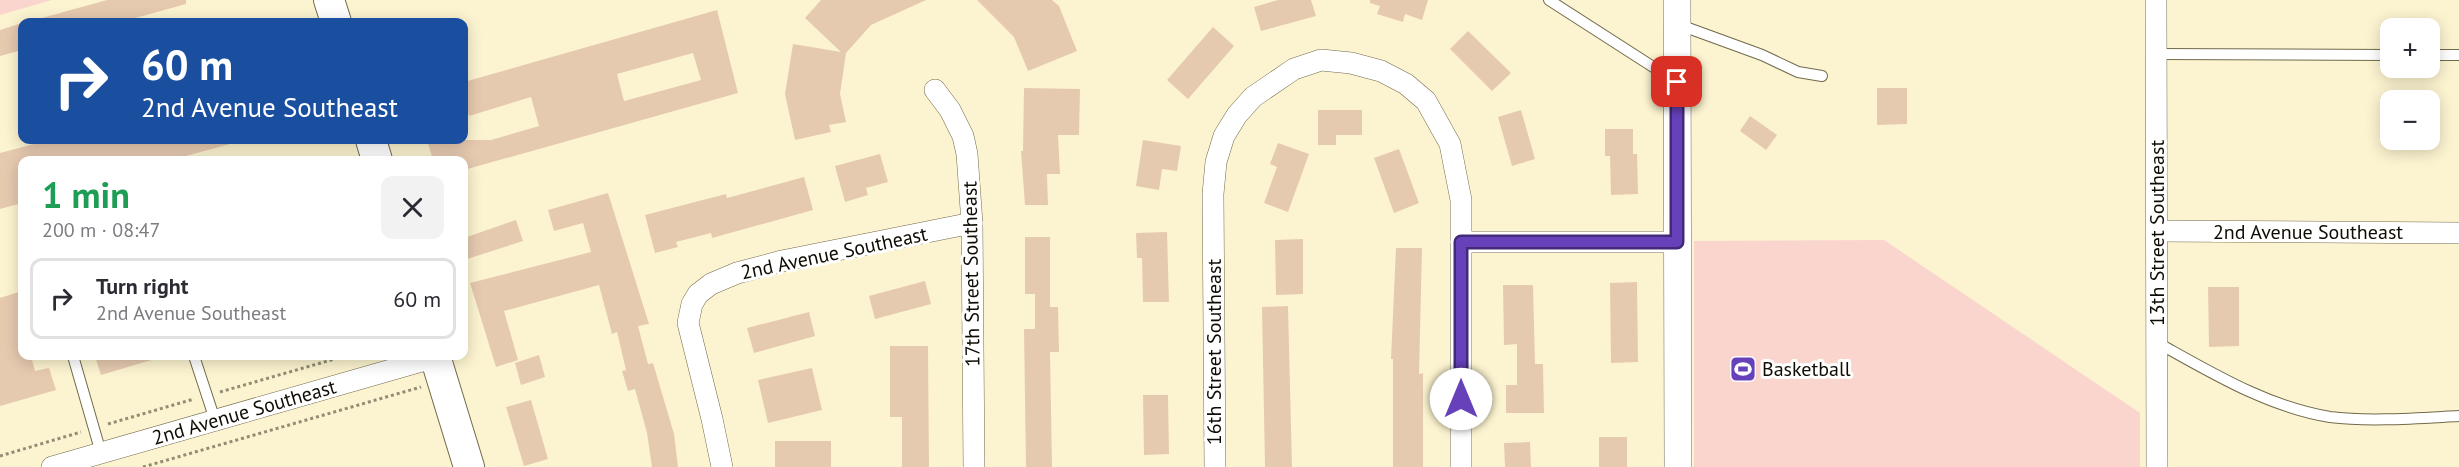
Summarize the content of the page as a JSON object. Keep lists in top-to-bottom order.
{
  "streets": {
    "street": [
      "2nd Avenue Southeast",
      "13th Street Southeast",
      "17th Street Southeast",
      "16th Street Southeast"
    ]
  },
  "crossings": [
    ["2nd Avenue Southeast", "13th Street Southeast"],
    ["2nd Avenue Southeast", "17th Street Southeast"]
  ],
  "places": {
    "sports": ["Basketball"]
  },
  "page": {
    "map_buttons": ["+", "−"],
    "turn": ["60 m", "2nd Avenue Southeast"],
    "heading": ["1 min", "200 m · 08:47"],
    "list": [
      {
        "name": "Turn right",
        "note": "2nd Avenue Southeast",
        "value": "60 m"
      }
    ]
  }
}
